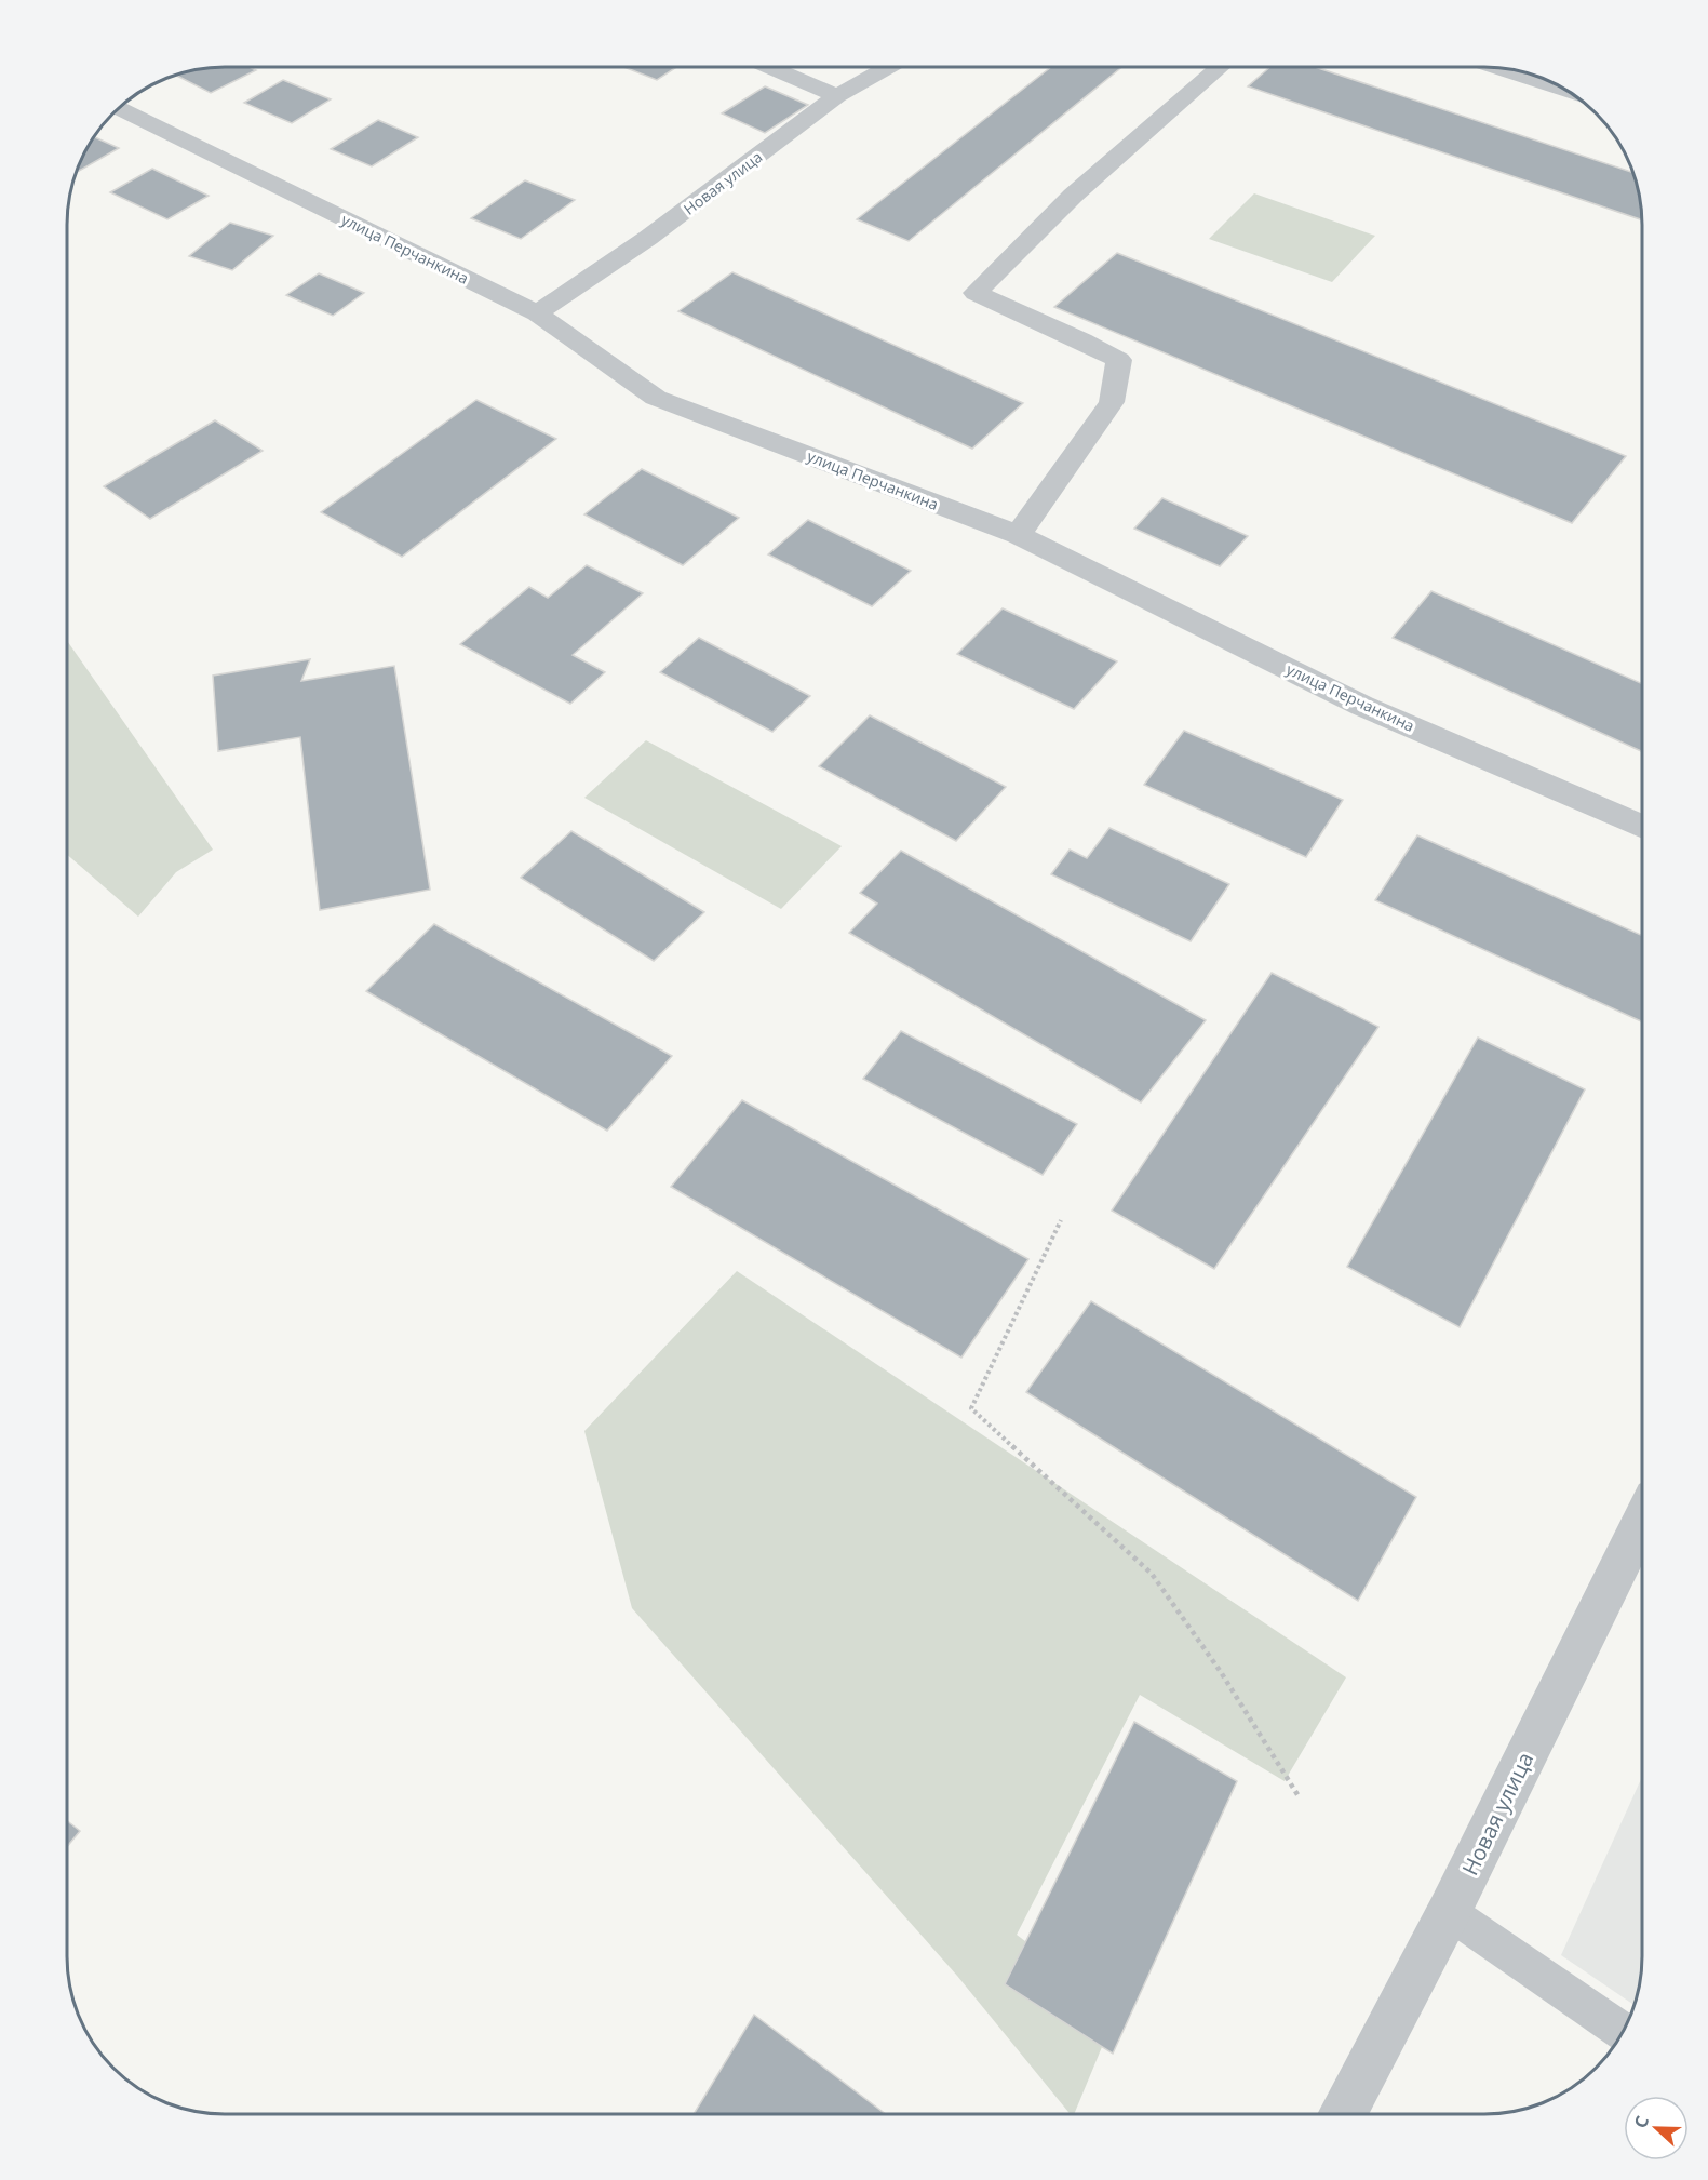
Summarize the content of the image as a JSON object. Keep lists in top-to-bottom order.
{
  "streets": {
    "street": ["Новая улица", "улица Перчанкина"]
  },
  "crossings": [
    ["Новая улица", "улица Перчанкина"]
  ],
  "north": "left"
}
